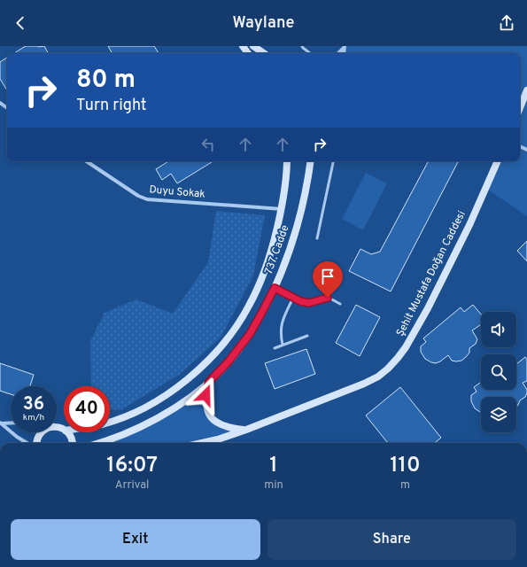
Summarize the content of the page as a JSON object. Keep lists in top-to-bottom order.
{
  "streets": {
    "street": ["Duyu Sokak", "737. Cadde", "Şehit Mustafa Doğan Caddesi"]
  },
  "crossings": [
    ["Duyu Sokak", "737. Cadde"],
    ["737. Cadde", "Şehit Mustafa Doğan Caddesi"]
  ],
  "page": {
    "header": "Waylane",
    "turn": ["80 m", "Turn right"],
    "speed": "36 km/h",
    "limit": "40",
    "eta": [
      "16:07",
      "Arrival",
      "1",
      "min",
      "110",
      "m"
    ],
    "buttons": ["Exit", "Share"]
  }
}
